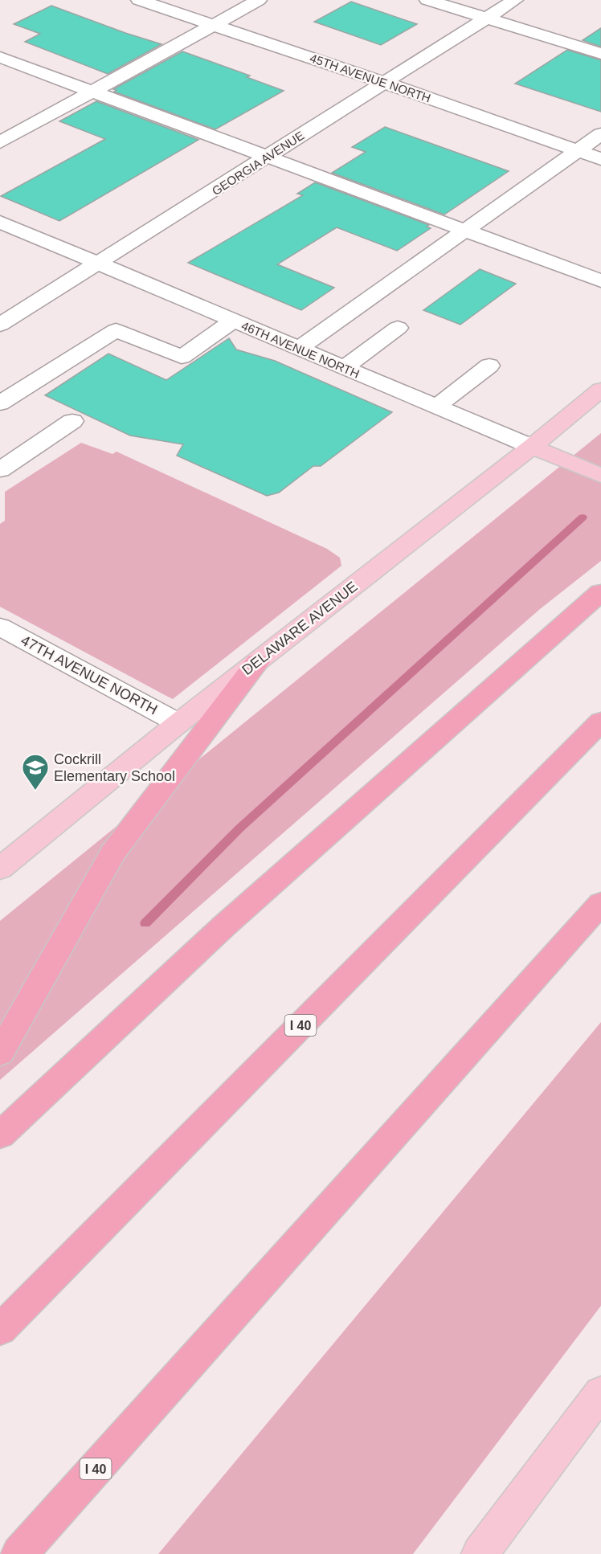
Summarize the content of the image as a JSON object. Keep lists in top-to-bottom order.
{
  "streets": {
    "highway": ["I 40"],
    "main road": ["46TH AVENUE NORTH", "DELAWARE AVENUE"],
    "street": ["45TH AVENUE NORTH", "GEORGIA AVENUE", "47TH AVENUE NORTH"]
  },
  "crossings": [
    ["45TH AVENUE NORTH", "GEORGIA AVENUE"],
    ["GEORGIA AVENUE", "46TH AVENUE NORTH"],
    ["46TH AVENUE NORTH", "DELAWARE AVENUE"],
    ["DELAWARE AVENUE", "47TH AVENUE NORTH"]
  ],
  "places": {
    "school or university": ["Cockrill Elementary School"]
  }
}
